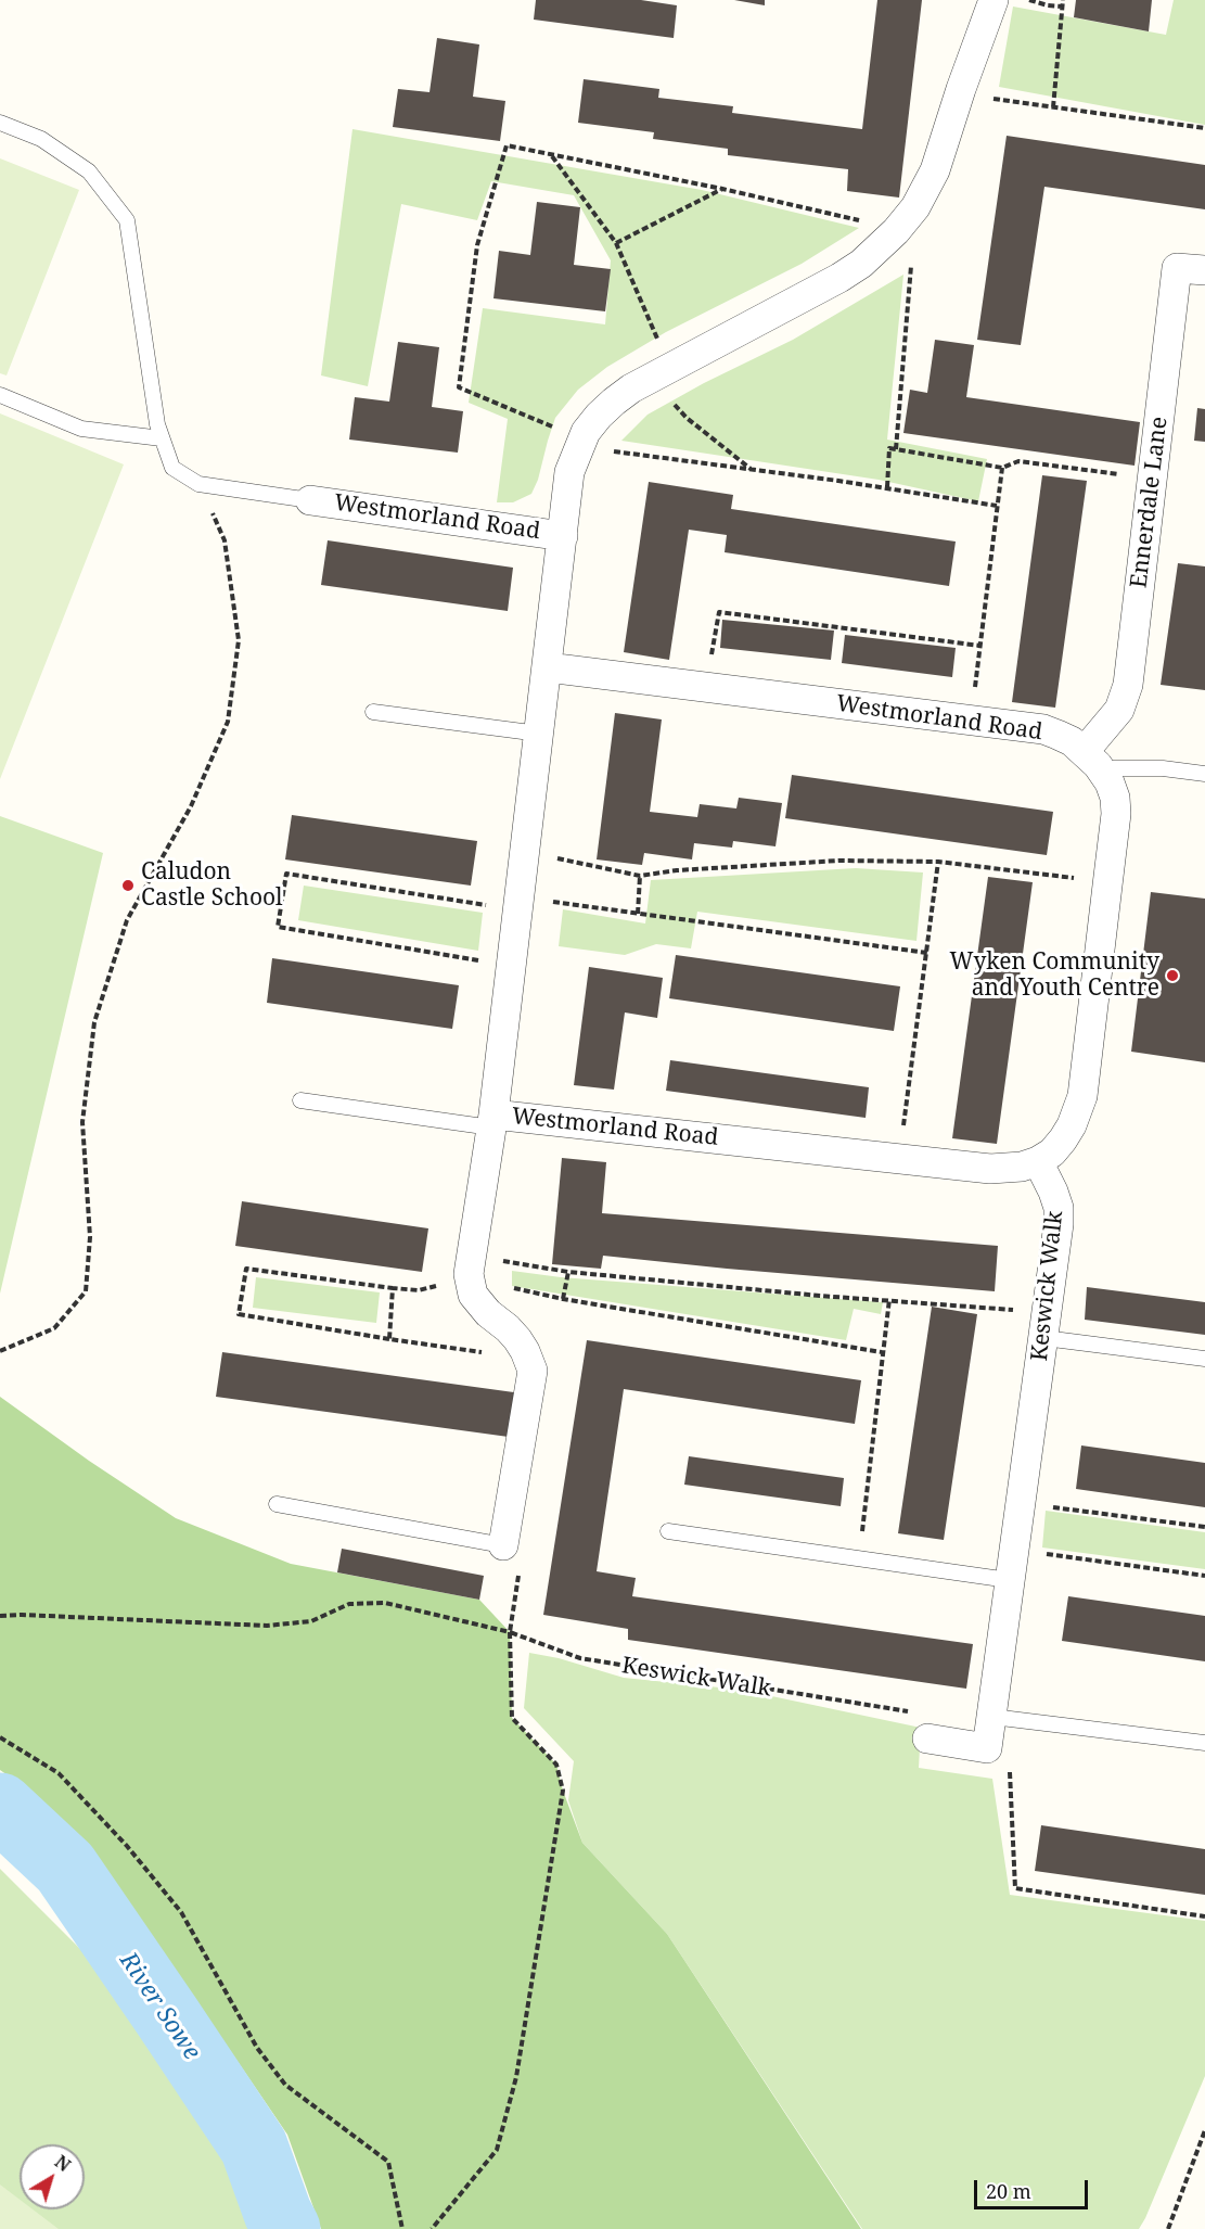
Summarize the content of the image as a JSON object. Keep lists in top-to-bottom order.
{
  "streets": {
    "street": ["Ennerdale Lane", "Westmorland Road", "Keswick Walk"]
  },
  "crossings": [
    ["Ennerdale Lane", "Westmorland Road"],
    ["Westmorland Road", "Keswick Walk"]
  ],
  "water": ["River Sowe"],
  "places": ["Caludon Castle School", "Wyken Community and Youth Centre"],
  "scale_bar": "20 m",
  "north": "top right"
}
